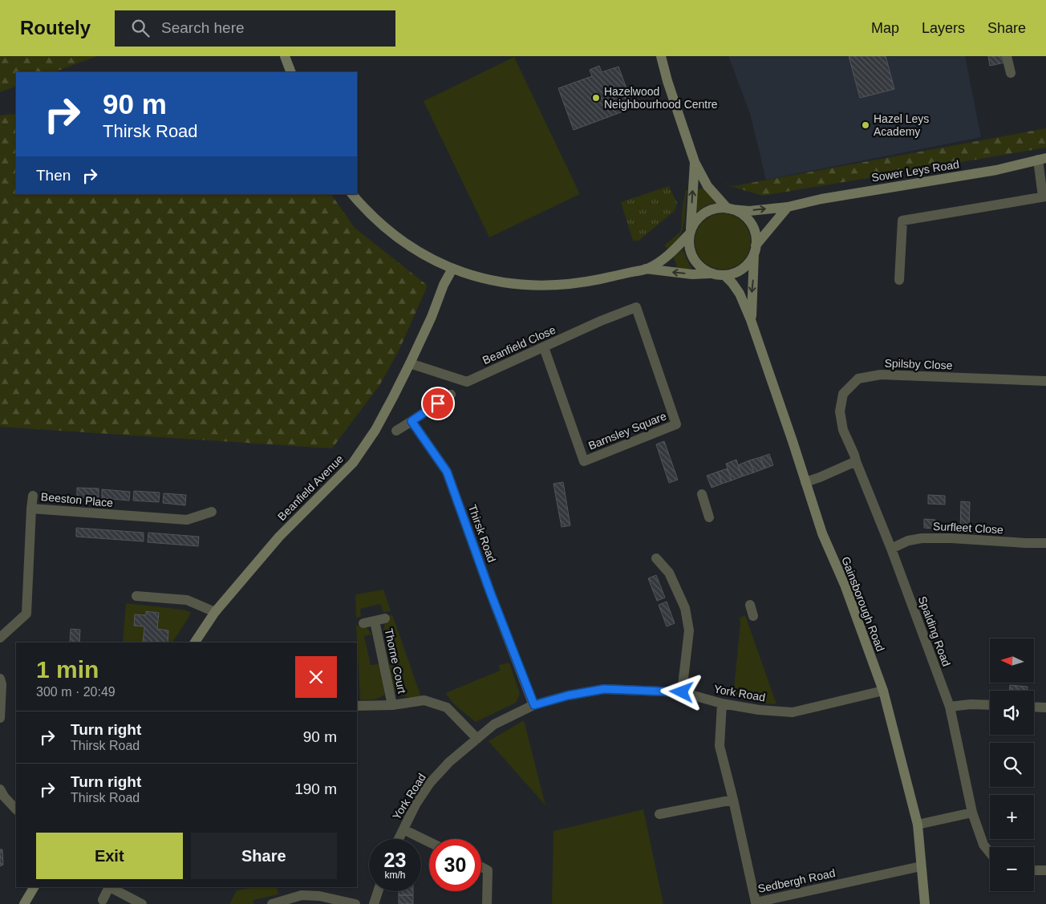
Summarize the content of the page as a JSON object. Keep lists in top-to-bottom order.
{
  "streets": {
    "street": [
      "Sower Leys Road",
      "Beanfield Close",
      "Spilsby Close",
      "Barnsley Square",
      "Beanfield Avenue",
      "Beeston Place",
      "Surfleet Close",
      "Thirsk Road",
      "Gainsborough Road",
      "Spalding Road",
      "Thorne Court",
      "York Road",
      "Sedbergh Road"
    ]
  },
  "crossings": [
    ["Sower Leys Road", "Gainsborough Road"],
    ["Beanfield Close", "Barnsley Square"],
    ["Beanfield Close", "Beanfield Avenue"],
    ["Spilsby Close", "Spalding Road"],
    ["Surfleet Close", "Spalding Road"],
    ["Thirsk Road", "York Road"],
    ["Gainsborough Road", "York Road"],
    ["Gainsborough Road", "Sedbergh Road"],
    ["York Road", "Sedbergh Road"]
  ],
  "places": ["Hazelwood Neighbourhood Centre", "Hazel Leys Academy"],
  "north": "left",
  "page": {
    "header": "Routely",
    "search": "Search here",
    "nav": ["Map", "Layers", "Share"],
    "turn": ["90 m", "Thirsk Road"],
    "then": "Then",
    "map_buttons": ["+", "−"],
    "heading": ["1 min", "300 m · 20:49"],
    "list": [
      {
        "name": "Turn right",
        "note": "Thirsk Road",
        "value": "90 m"
      },
      {
        "name": "Turn right",
        "note": "Thirsk Road",
        "value": "190 m"
      }
    ],
    "buttons": ["Exit", "Share"],
    "speed": "23 km/h",
    "limit": "30"
  }
}
